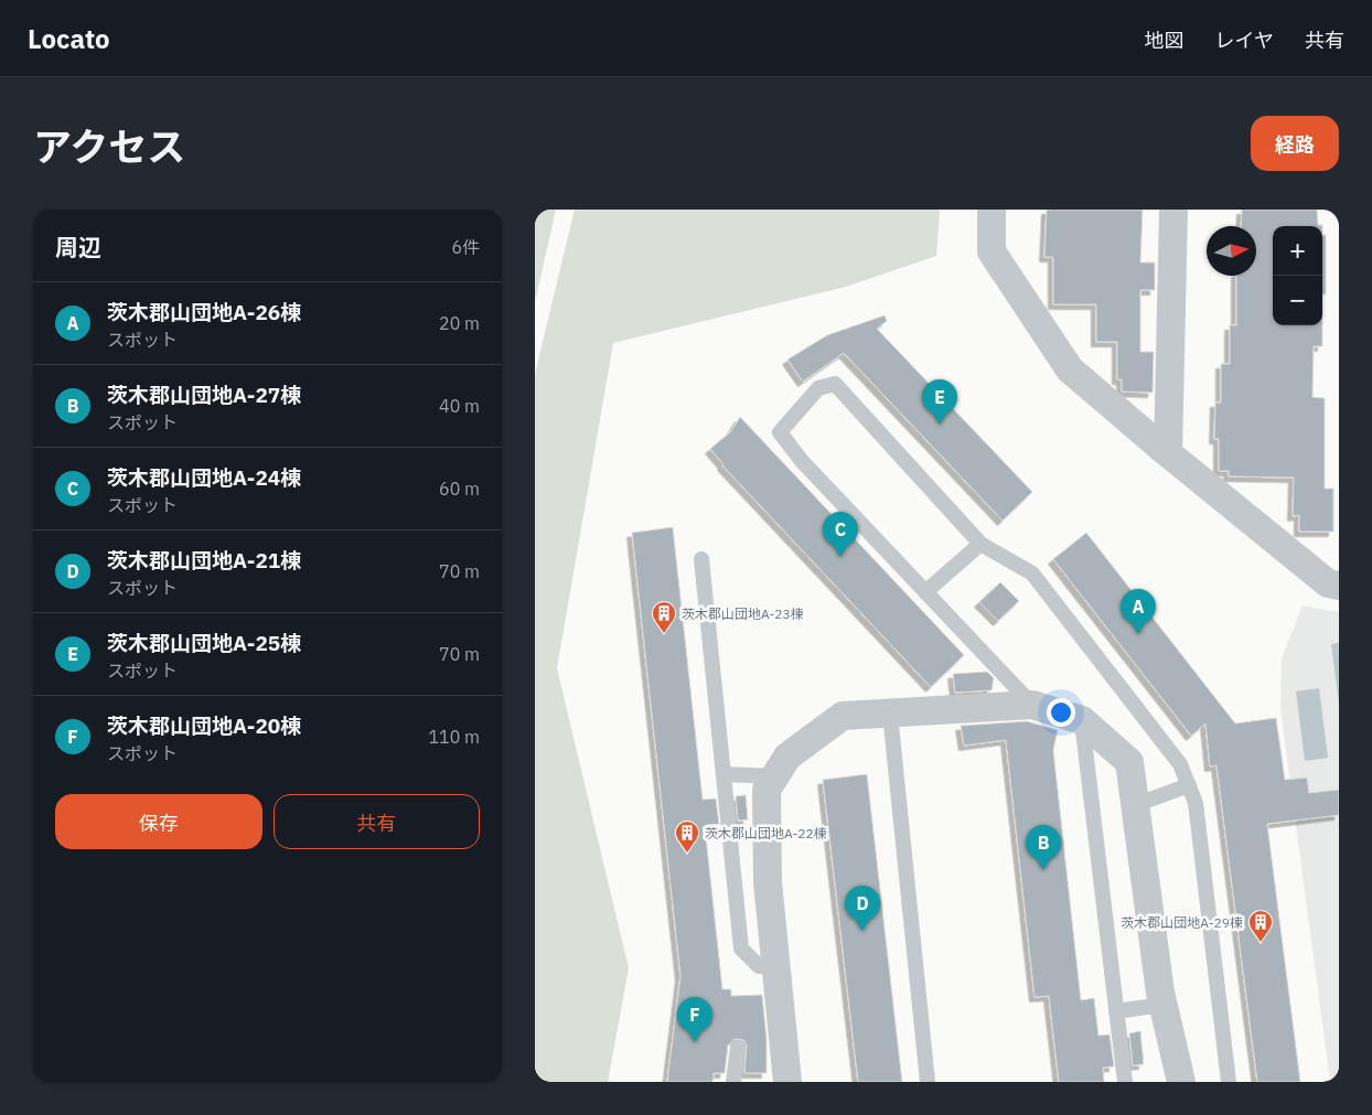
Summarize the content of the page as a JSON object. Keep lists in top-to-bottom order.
{
  "places": {
    "building": ["茨木郡山団地A-23棟", "茨木郡山団地A-22棟", "茨木郡山団地A-29棟"]
  },
  "north": "right",
  "page": {
    "header": "Locato",
    "nav": ["地図", "レイヤ", "共有"],
    "title": "アクセス",
    "buttons": [
      "経路",
      ["保存", "共有"]
    ],
    "heading": ["周辺", "6件"],
    "map_buttons": ["+", "−"],
    "list": [
      {
        "mark": "A",
        "name": "茨木郡山団地A-26棟",
        "note": "スポット",
        "value": "20 m"
      },
      {
        "mark": "B",
        "name": "茨木郡山団地A-27棟",
        "note": "スポット",
        "value": "40 m"
      },
      {
        "mark": "C",
        "name": "茨木郡山団地A-24棟",
        "note": "スポット",
        "value": "60 m"
      },
      {
        "mark": "D",
        "name": "茨木郡山団地A-21棟",
        "note": "スポット",
        "value": "70 m"
      },
      {
        "mark": "E",
        "name": "茨木郡山団地A-25棟",
        "note": "スポット",
        "value": "70 m"
      },
      {
        "mark": "F",
        "name": "茨木郡山団地A-20棟",
        "note": "スポット",
        "value": "110 m"
      }
    ],
    "pins": [
      "E",
      "C",
      "A",
      "B",
      "D",
      "F"
    ]
  }
}
